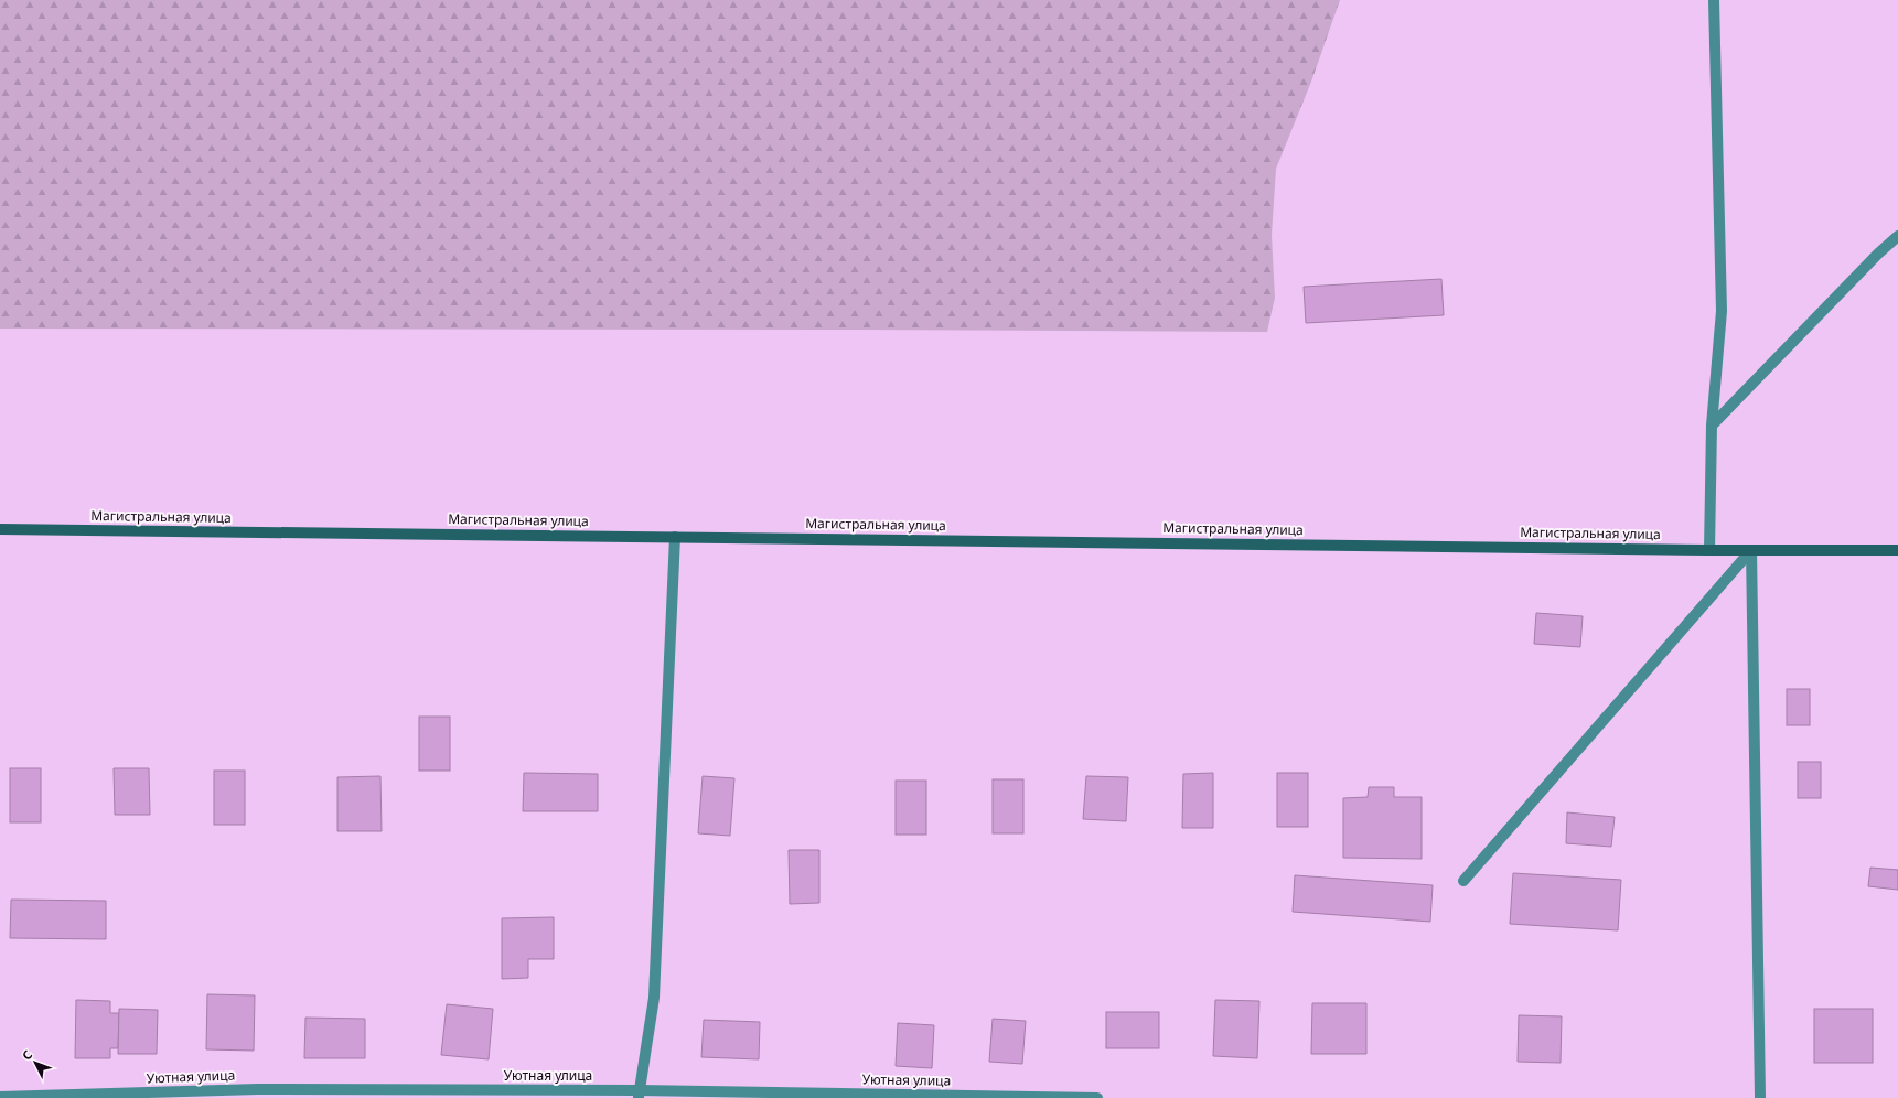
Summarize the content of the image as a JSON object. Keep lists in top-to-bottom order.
{
  "streets": {
    "main road": ["Магистральная улица"],
    "street": ["Уютная улица"]
  },
  "north": "top left"
}
